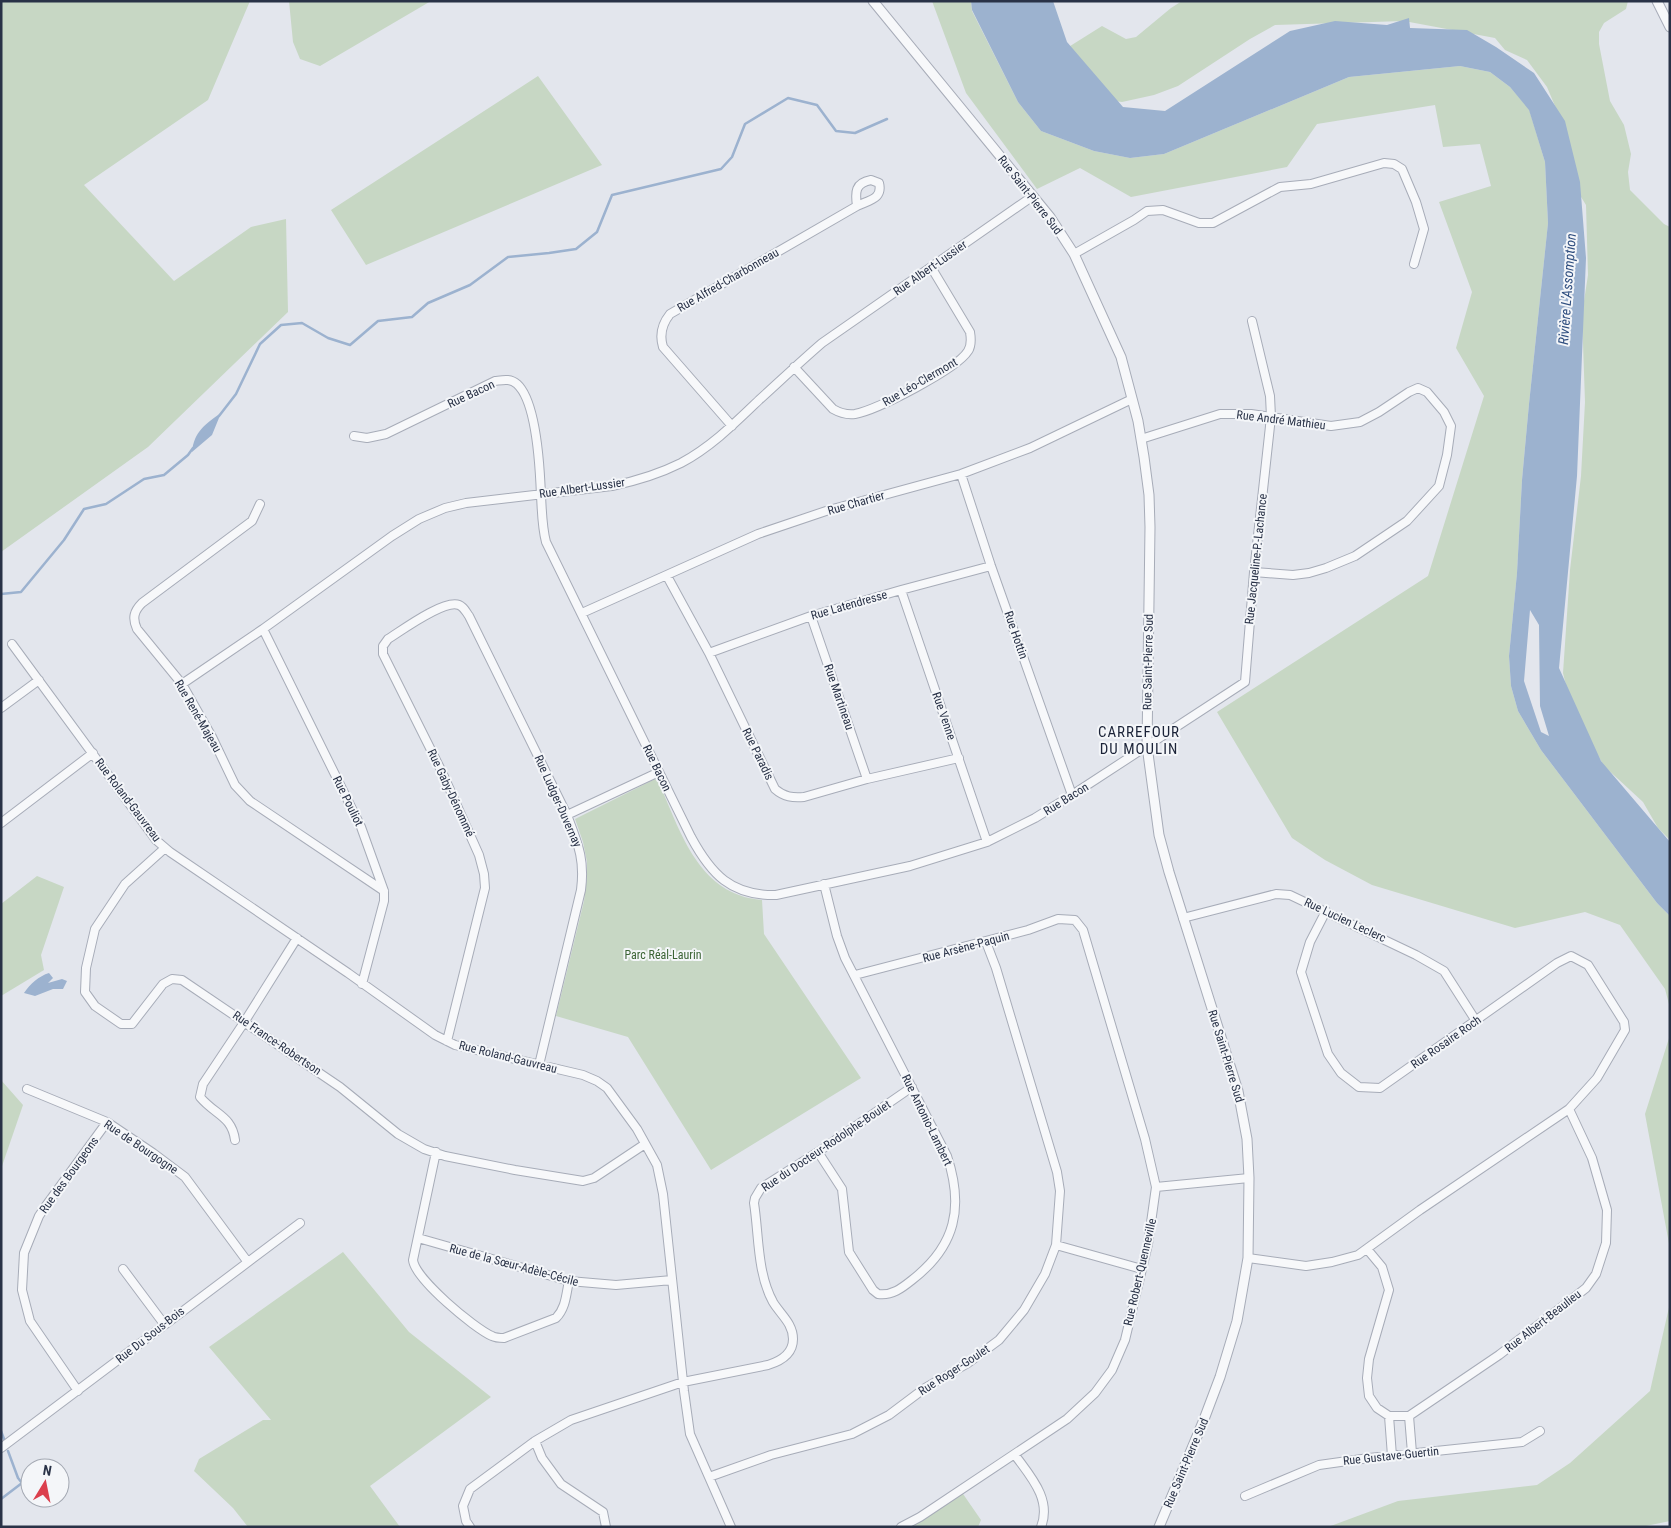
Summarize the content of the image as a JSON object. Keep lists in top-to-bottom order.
{
  "streets": {
    "street": [
      "Rue Saint-Pierre Sud",
      "Rue Albert-Lussier",
      "Rue Alfred-Charbonneau",
      "Rue Léo-Clermont",
      "Rue Bacon",
      "Rue André Mathieu",
      "Rue Chartier",
      "Rue Jacqueline-P.-Lachance",
      "Rue Latendresse",
      "Rue Hottin",
      "Rue Martineau",
      "Rue René-Majeau",
      "Rue Venne",
      "Rue Paradis",
      "Rue Gaby-Dénommé",
      "Rue Roland-Gauvreau",
      "Rue Pouliot",
      "Rue Ludger-Duvernay",
      "Rue Lucien Leclerc",
      "Rue Arsène-Paquin",
      "Rue Rosaire Roch",
      "Rue France-Robertson",
      "Rue Antonio-Lambert",
      "Rue du Docteur-Rodolphe-Boulet",
      "Rue de Bourgogne",
      "Rue des Bourgeons",
      "Rue de la Sœur-Adèle-Cécile",
      "Rue Robert-Quenneville",
      "Rue Albert-Beaulieu",
      "Rue Du Sous-Bois",
      "Rue Roger-Goulet",
      "Rue Gustave-Guertin"
    ]
  },
  "crossings": [
    ["Rue Saint-Pierre Sud", "Rue Albert-Lussier"],
    ["Rue Saint-Pierre Sud", "Rue Bacon"],
    ["Rue Saint-Pierre Sud", "Rue André Mathieu"],
    ["Rue Saint-Pierre Sud", "Rue Chartier"],
    ["Rue Saint-Pierre Sud", "Rue Jacqueline-P.-Lachance"],
    ["Rue Saint-Pierre Sud", "Rue Lucien Leclerc"],
    ["Rue Albert-Lussier", "Rue Alfred-Charbonneau"],
    ["Rue Albert-Lussier", "Rue Léo-Clermont"],
    ["Rue Albert-Lussier", "Rue Bacon"],
    ["Rue Albert-Lussier", "Rue René-Majeau"],
    ["Rue Albert-Lussier", "Rue Pouliot"],
    ["Rue Bacon", "Rue Chartier"],
    ["Rue Bacon", "Rue Jacqueline-P.-Lachance"],
    ["Rue Bacon", "Rue Hottin"],
    ["Rue Bacon", "Rue Venne"],
    ["Rue Bacon", "Rue Antonio-Lambert"],
    ["Rue André Mathieu", "Rue Jacqueline-P.-Lachance"],
    ["Rue Chartier", "Rue Hottin"],
    ["Rue Chartier", "Rue Paradis"],
    ["Rue Latendresse", "Rue Hottin"],
    ["Rue Latendresse", "Rue Martineau"],
    ["Rue Latendresse", "Rue Venne"],
    ["Rue Latendresse", "Rue Paradis"],
    ["Rue Martineau", "Rue Paradis"],
    ["Rue René-Majeau", "Rue Pouliot"],
    ["Rue Venne", "Rue Paradis"],
    ["Rue Gaby-Dénommé", "Rue Roland-Gauvreau"],
    ["Rue Gaby-Dénommé", "Rue Ludger-Duvernay"],
    ["Rue Roland-Gauvreau", "Rue Pouliot"],
    ["Rue Roland-Gauvreau", "Rue Ludger-Duvernay"],
    ["Rue Roland-Gauvreau", "Rue France-Robertson"],
    ["Rue Roland-Gauvreau", "Rue du Docteur-Rodolphe-Boulet"],
    ["Rue Roland-Gauvreau", "Rue de la Sœur-Adèle-Cécile"],
    ["Rue Roland-Gauvreau", "Rue Roger-Goulet"],
    ["Rue Lucien Leclerc", "Rue Rosaire Roch"],
    ["Rue Arsène-Paquin", "Rue Antonio-Lambert"],
    ["Rue Arsène-Paquin", "Rue Robert-Quenneville"],
    ["Rue Arsène-Paquin", "Rue Roger-Goulet"],
    ["Rue Rosaire Roch", "Rue Albert-Beaulieu"],
    ["Rue Antonio-Lambert", "Rue du Docteur-Rodolphe-Boulet"],
    ["Rue de Bourgogne", "Rue des Bourgeons"],
    ["Rue de Bourgogne", "Rue Du Sous-Bois"],
    ["Rue des Bourgeons", "Rue Du Sous-Bois"]
  ],
  "districts": ["CARREFOUR DU MOULIN"],
  "water": ["Rivière L'Assomption"],
  "parks": ["Parc Réal-Laurin"],
  "north": "top"
}
